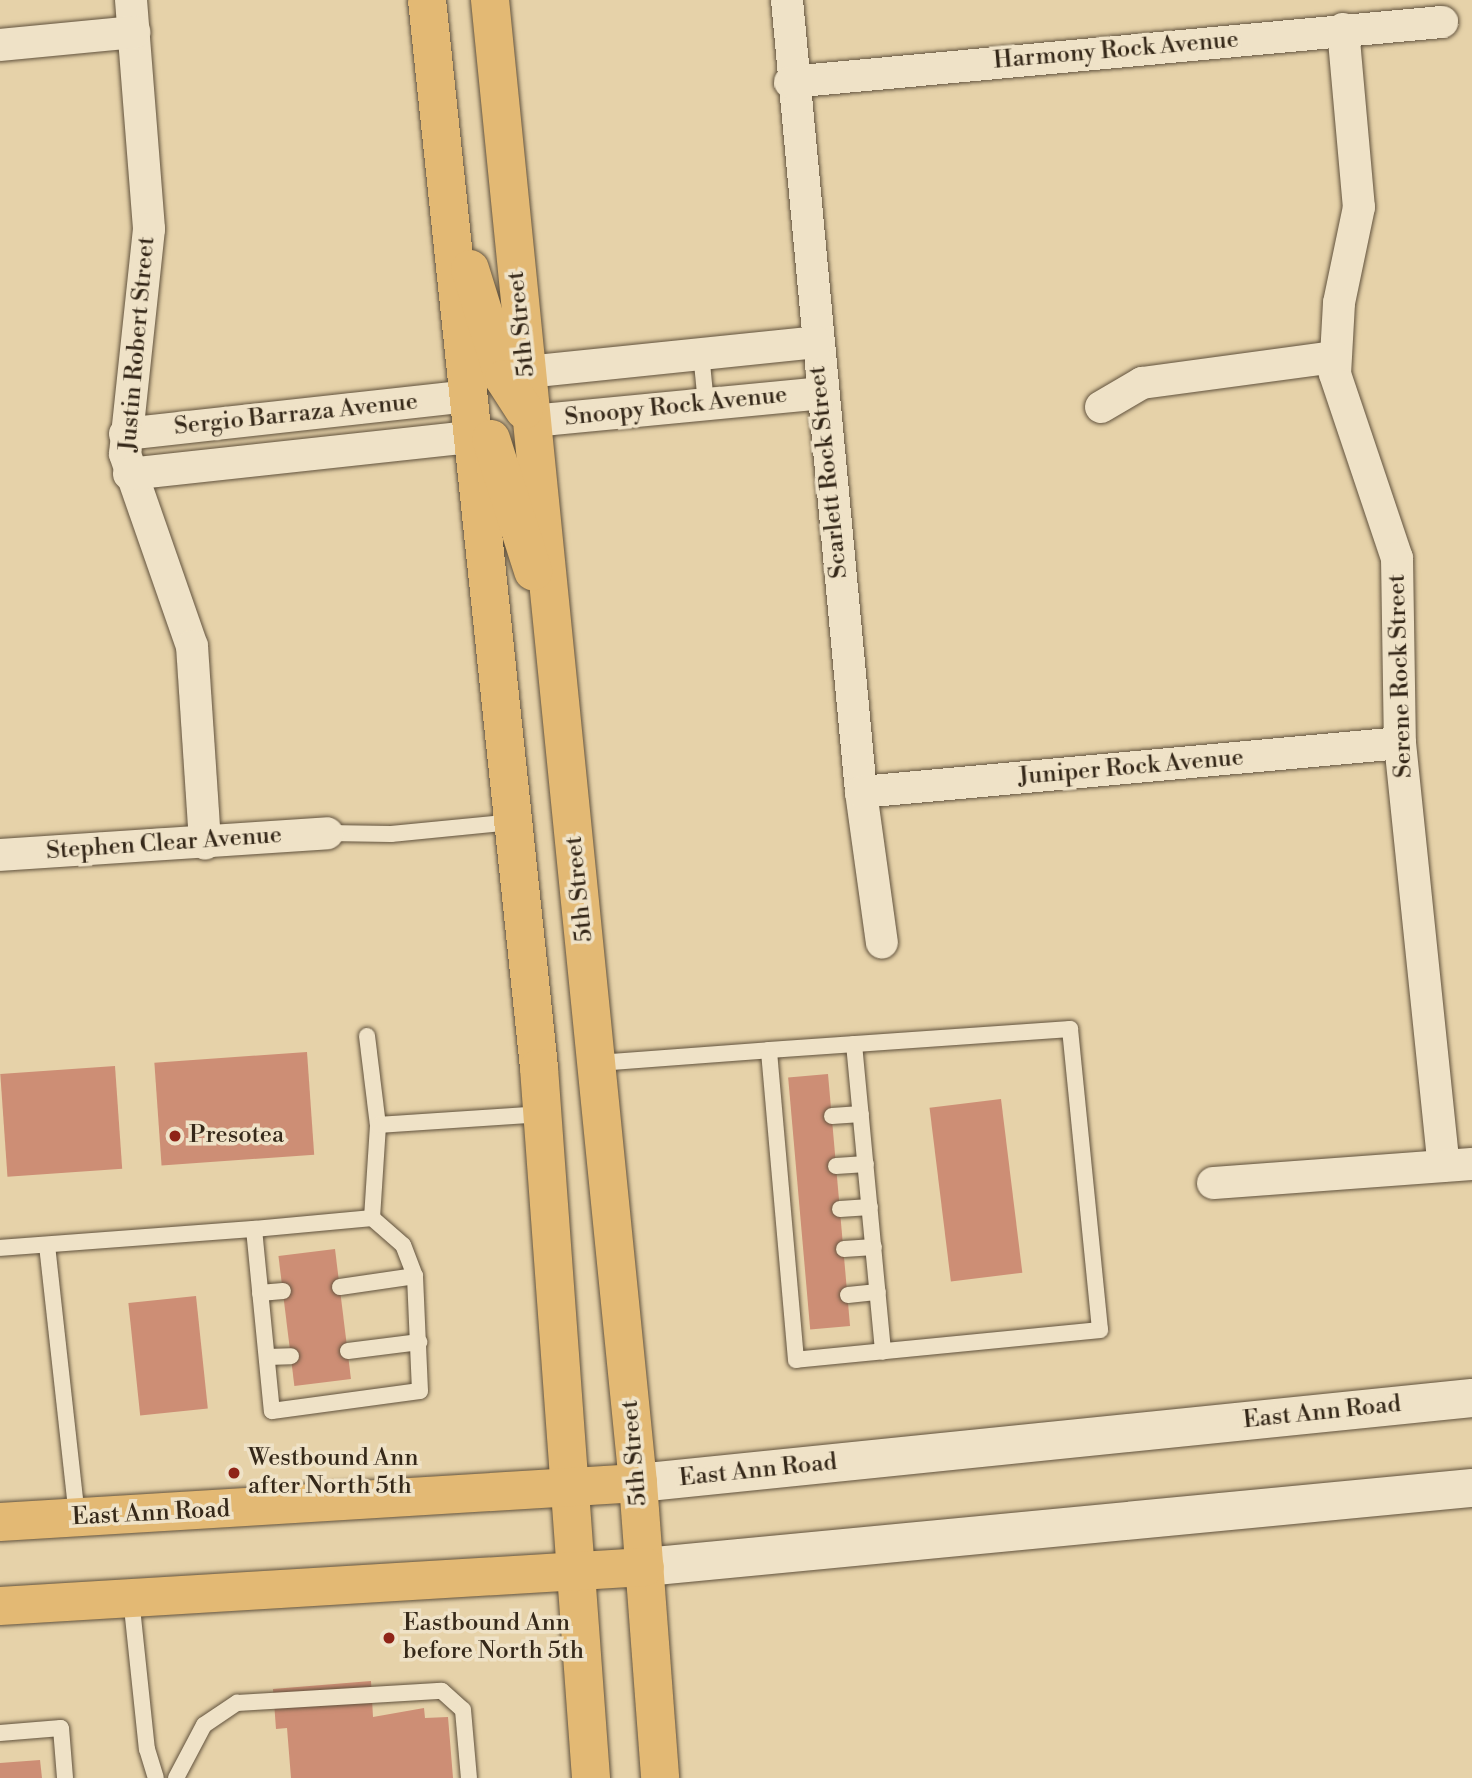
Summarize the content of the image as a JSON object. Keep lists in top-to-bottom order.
{
  "streets": {
    "main road": ["5th Street", "East Ann Road"],
    "street": [
      "Harmony Rock Avenue",
      "Justin Robert Street",
      "Snoopy Rock Avenue",
      "Sergio Barraza Avenue",
      "Scarlett Rock Street",
      "Serene Rock Street",
      "Juniper Rock Avenue",
      "Stephen Clear Avenue"
    ]
  },
  "crossings": [
    ["Harmony Rock Avenue", "Scarlett Rock Street"],
    ["Harmony Rock Avenue", "Serene Rock Street"],
    ["5th Street", "Snoopy Rock Avenue"],
    ["5th Street", "East Ann Road"],
    ["Justin Robert Street", "Sergio Barraza Avenue"],
    ["Justin Robert Street", "Stephen Clear Avenue"],
    ["Snoopy Rock Avenue", "Scarlett Rock Street"],
    ["Scarlett Rock Street", "Juniper Rock Avenue"],
    ["Serene Rock Street", "Juniper Rock Avenue"]
  ],
  "places": ["Presotea", "Westbound Ann after North 5th", "Eastbound Ann before North 5th"]
}
